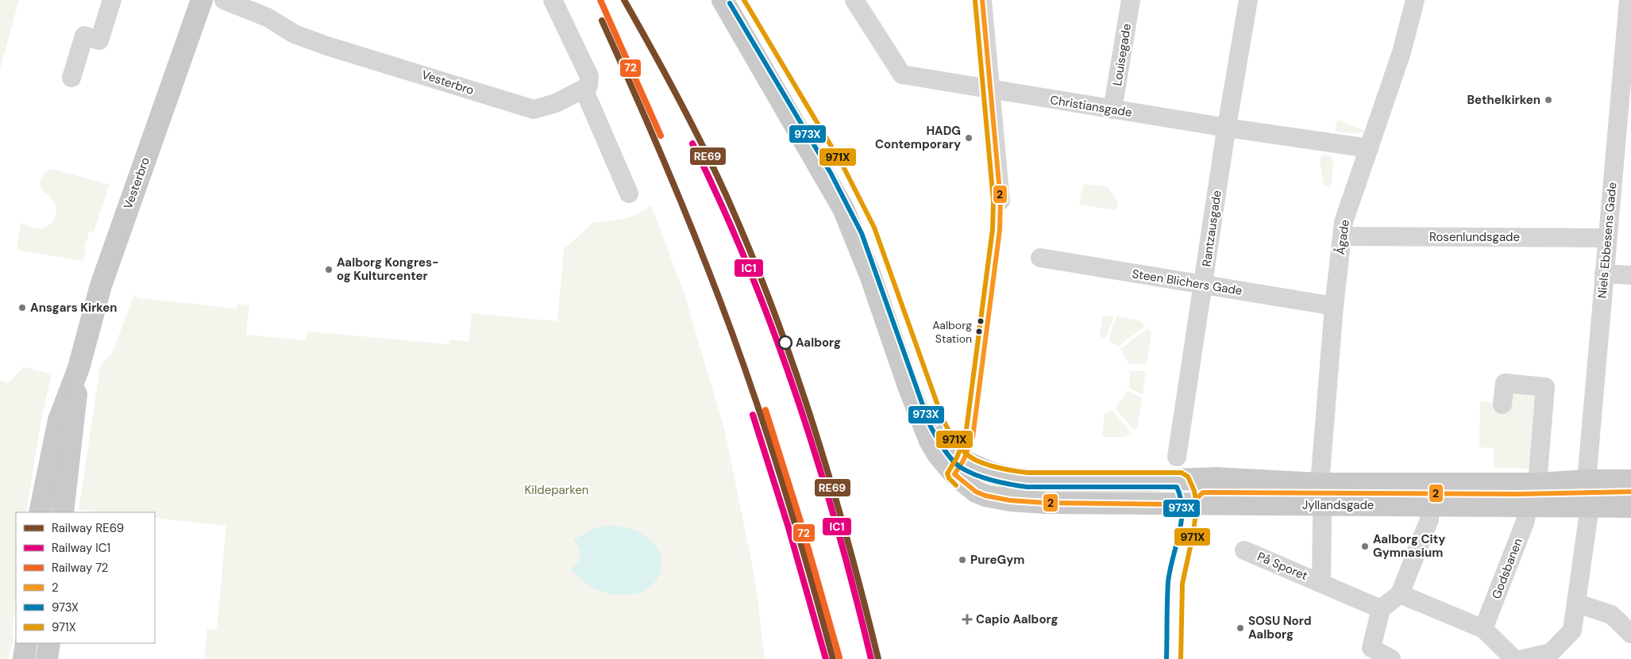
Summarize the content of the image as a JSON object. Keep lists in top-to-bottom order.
{
  "streets": {
    "main road": ["Vesterbro", "Jyllandsgade"],
    "street": [
      "Louisegade",
      "Christiansgade",
      "Rantzausgade",
      "Ågade",
      "Rosenlundsgade",
      "Niels Ebbesens Gade",
      "Steen Blichers Gade",
      "På Sporet",
      "Godsbanen"
    ]
  },
  "crossings": [
    ["Louisegade", "Christiansgade"],
    ["Christiansgade", "Rantzausgade"],
    ["Christiansgade", "Ågade"],
    ["Rantzausgade", "Steen Blichers Gade"],
    ["Ågade", "Rosenlundsgade"],
    ["Ågade", "Steen Blichers Gade"],
    ["Ågade", "Jyllandsgade"],
    ["Rosenlundsgade", "Niels Ebbesens Gade"],
    ["Niels Ebbesens Gade", "Jyllandsgade"],
    ["Jyllandsgade", "Godsbanen"]
  ],
  "parks": ["Kildeparken"],
  "places": {
    "other": [
      "Bethelkirken",
      "HADG Contemporary",
      "Aalborg Kongres- og Kulturcenter",
      "Ansgars Kirken",
      "Aalborg Station",
      "Aalborg",
      "Aalborg City Gymnasium",
      "PureGym",
      "SOSU Nord Aalborg"
    ],
    "health": ["Capio Aalborg"]
  },
  "lines": [
    "rail line RE69",
    "rail line 72",
    "transit line 2",
    "transit line 971X",
    "transit line 973X",
    "rail line IC1"
  ],
  "legend": [
    "Railway RE69",
    "Railway IC1",
    "Railway 72",
    "2",
    "973X",
    "971X"
  ]
}
